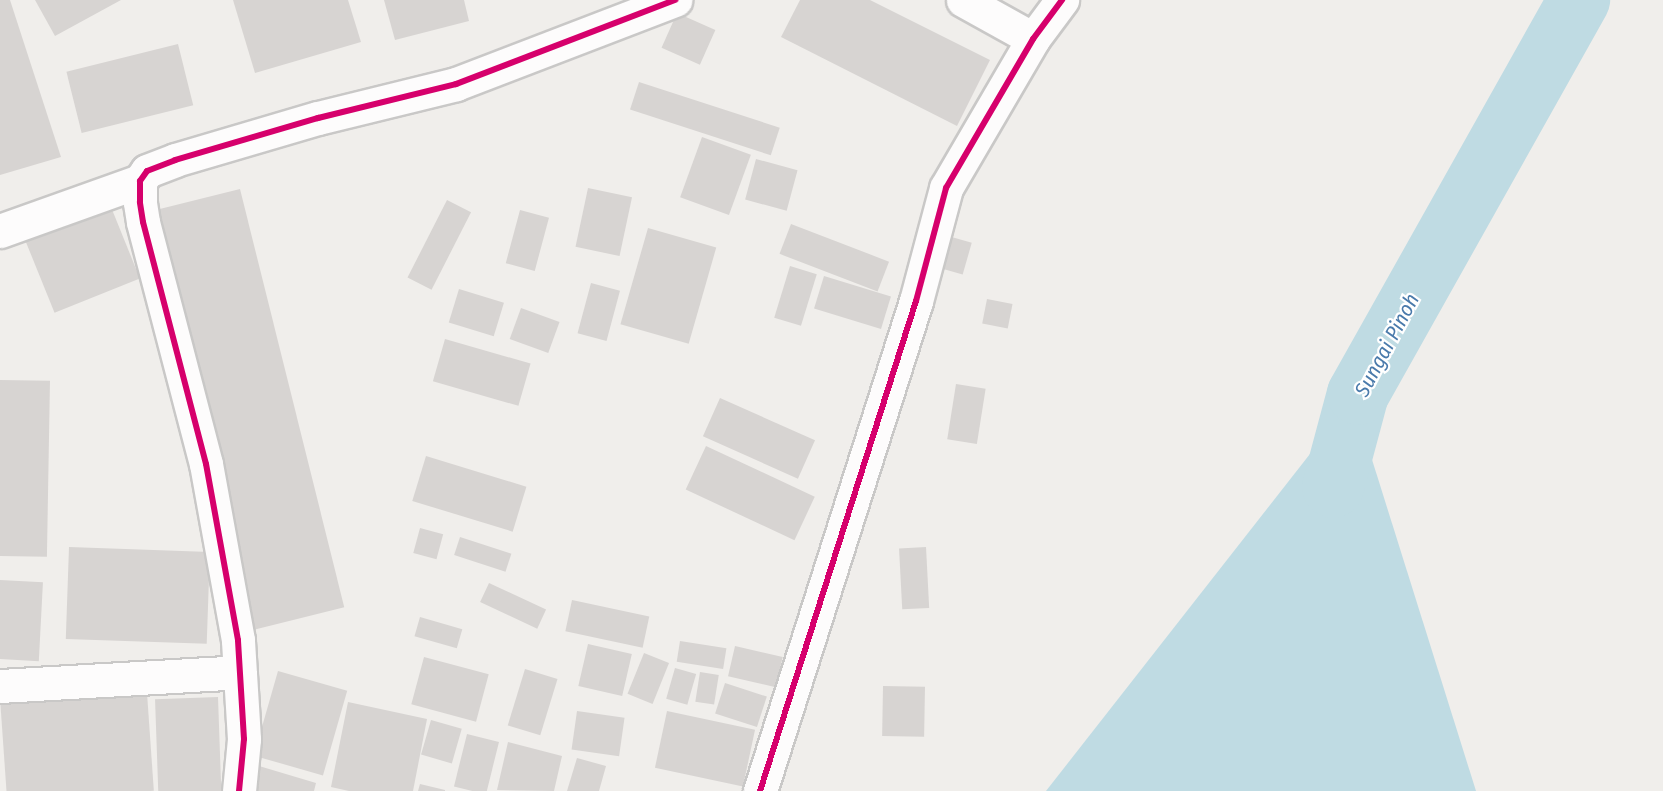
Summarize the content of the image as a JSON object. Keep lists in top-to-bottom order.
{
  "water": ["Sungai Pinoh"]
}
